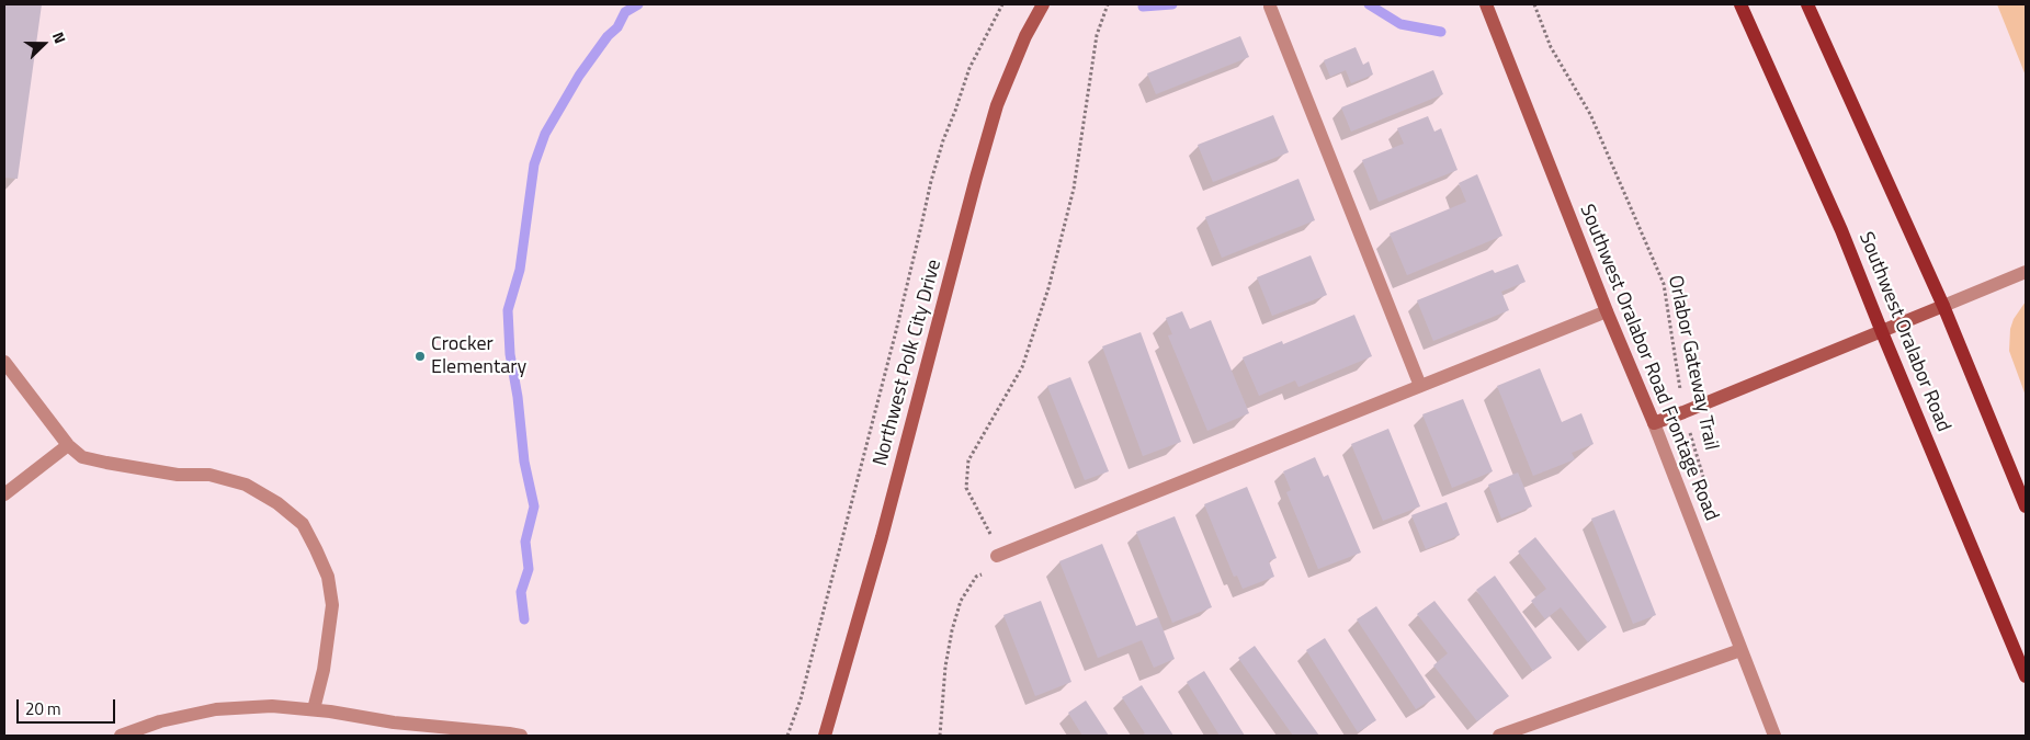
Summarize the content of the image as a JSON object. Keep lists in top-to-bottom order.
{
  "streets": {
    "main road": ["Southwest Oralabor Road"],
    "street": ["Northwest Polk City Drive", "Southwest Oralabor Road Frontage Road"],
    "path": ["Orlabor Gateway Trail"]
  },
  "places": ["Crocker Elementary"],
  "scale_bar": "20 m",
  "north": "right"
}
